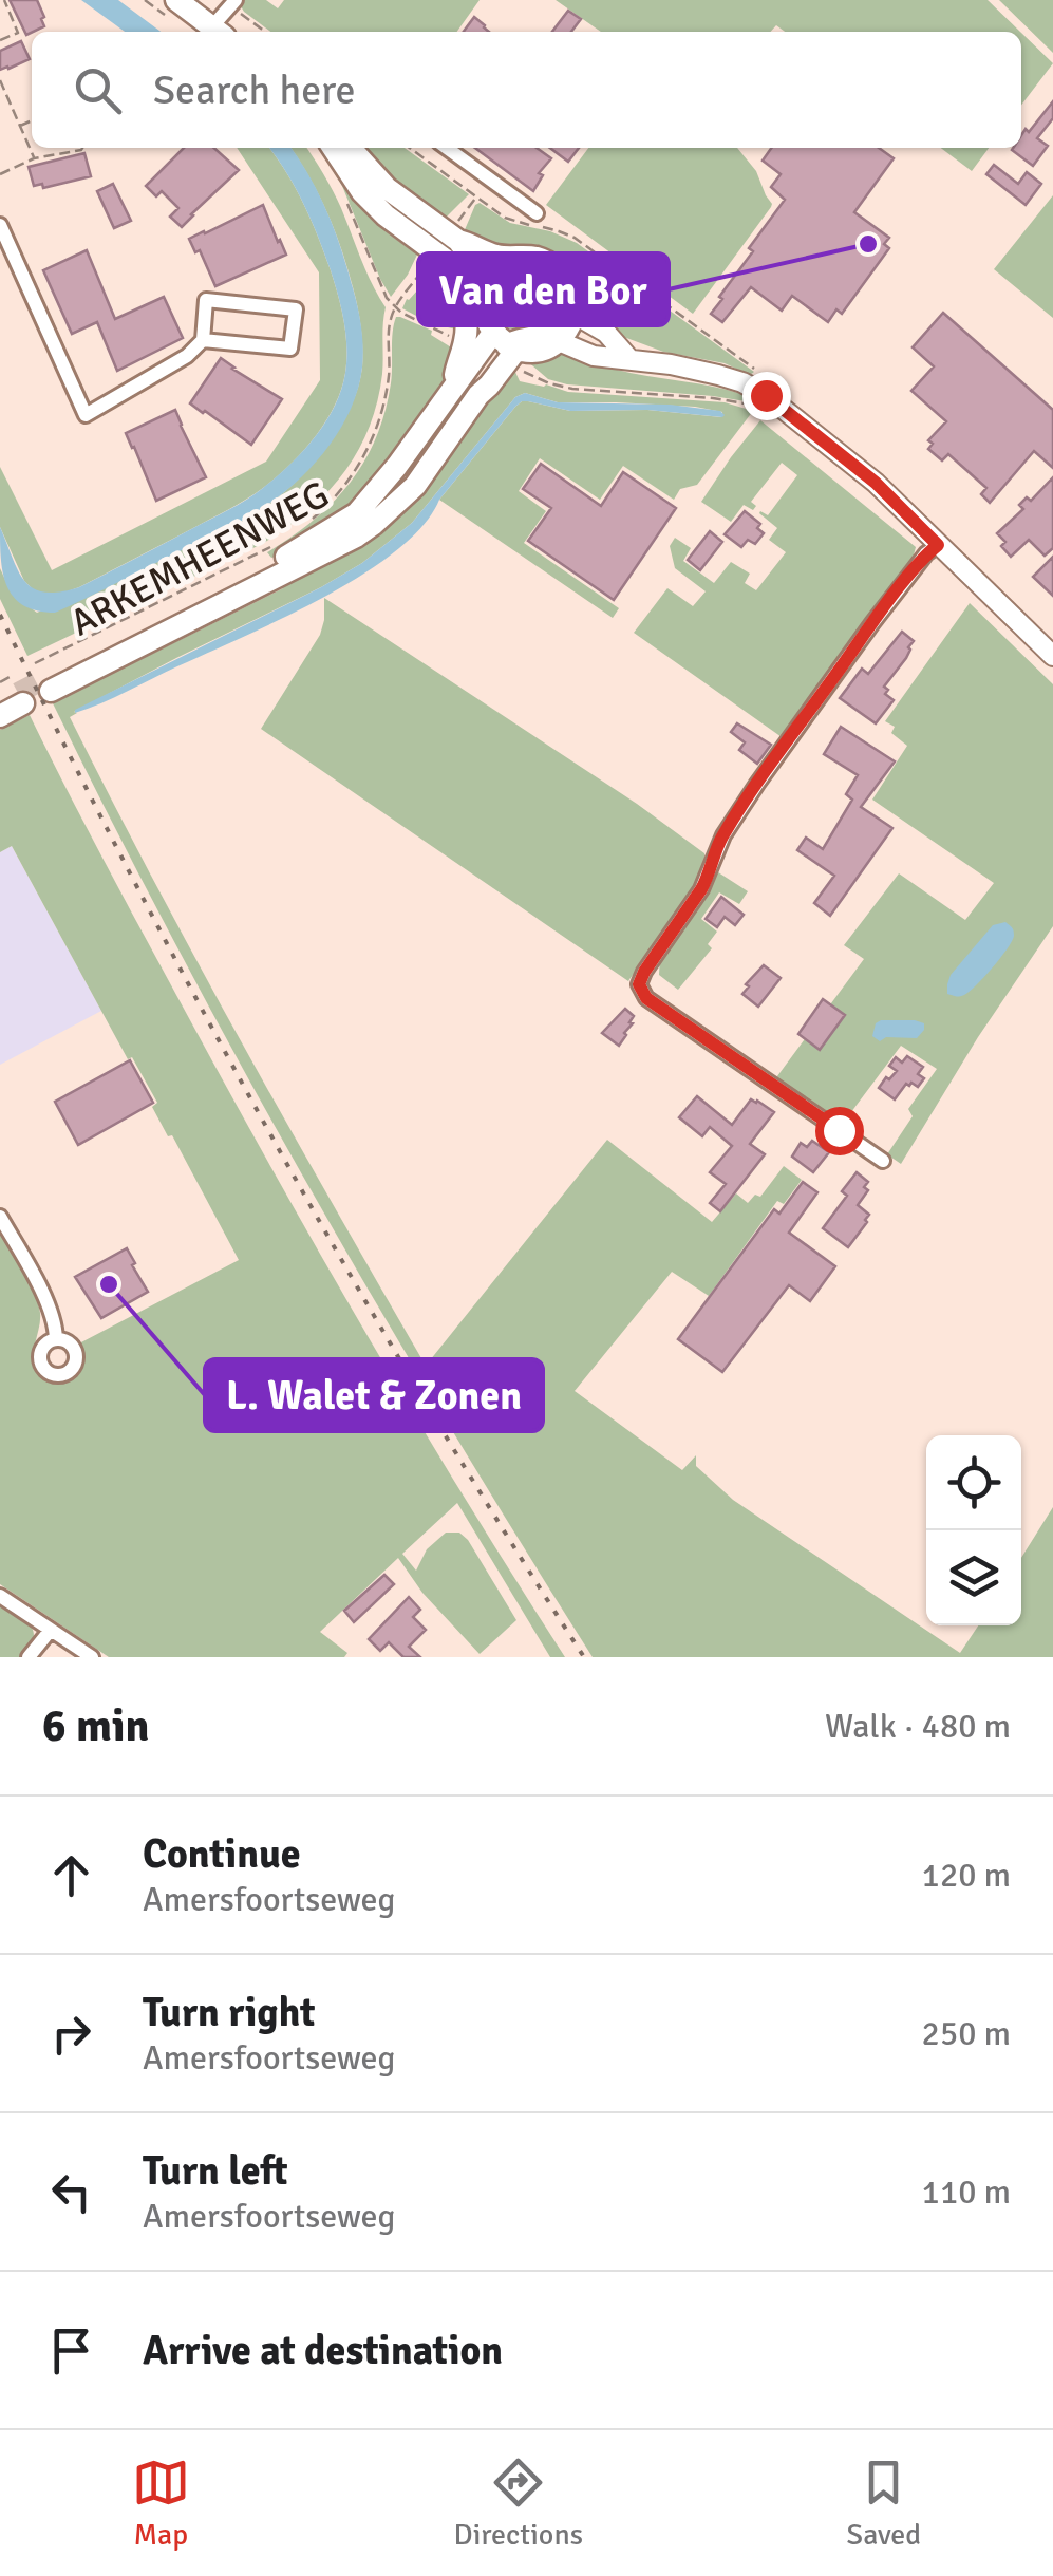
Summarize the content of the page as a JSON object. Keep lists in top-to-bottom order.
{
  "streets": {
    "main road": ["ARKEMHEENWEG"]
  },
  "places": ["Van den Bor", "L. Walet & Zonen"],
  "page": {
    "search": "Search here",
    "heading": ["6 min", "Walk · 480 m"],
    "list": [
      ["Continue", "Amersfoortseweg", "120 m"],
      ["Turn right", "Amersfoortseweg", "250 m"],
      ["Turn left", "Amersfoortseweg", "110 m"],
      "Arrive at destination"
    ],
    "nav": ["Map", "Directions", "Saved"]
  }
}
